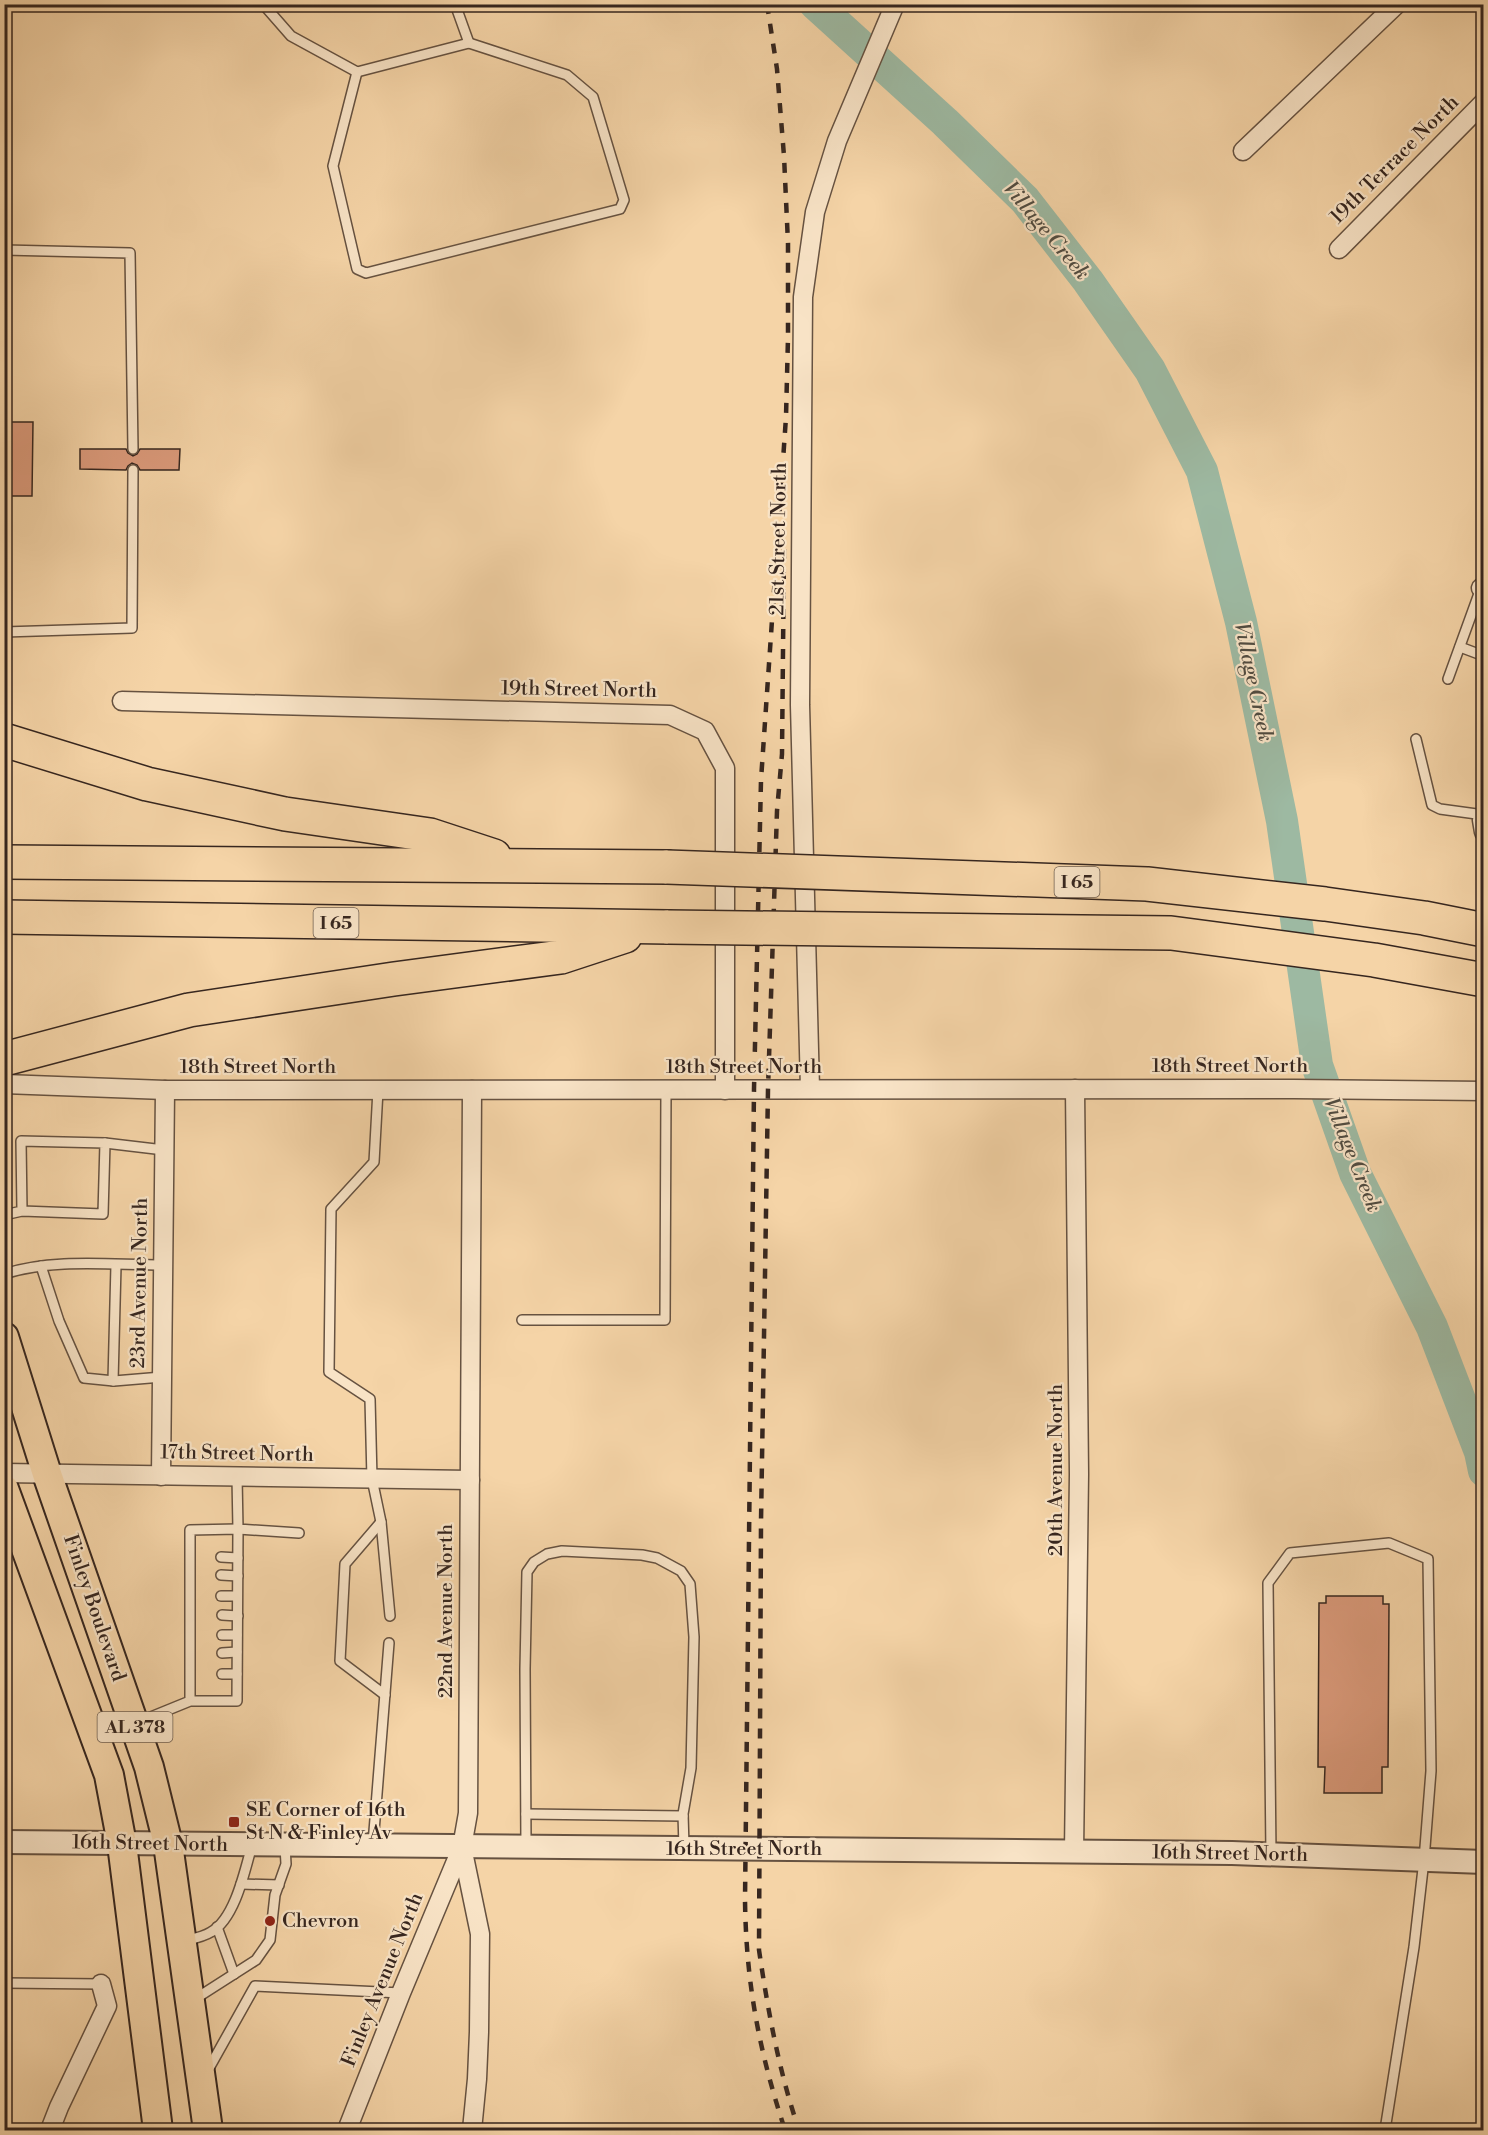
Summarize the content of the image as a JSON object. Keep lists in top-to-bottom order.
{
  "streets": {
    "highway": ["I 65"],
    "main road": ["Finley Boulevard", "AL 378"],
    "street": [
      "19th Terrace North",
      "21st Street North",
      "19th Street North",
      "18th Street North",
      "23rd Avenue North",
      "17th Street North",
      "20th Avenue North",
      "22nd Avenue North",
      "16th Street North",
      "Finley Avenue North"
    ]
  },
  "crossings": [
    ["21st Street North", "18th Street North"],
    ["19th Street North", "18th Street North"],
    ["18th Street North", "23rd Avenue North"],
    ["18th Street North", "20th Avenue North"],
    ["18th Street North", "22nd Avenue North"],
    ["23rd Avenue North", "17th Street North"],
    ["17th Street North", "Finley Boulevard"],
    ["17th Street North", "22nd Avenue North"],
    ["20th Avenue North", "16th Street North"],
    ["Finley Boulevard", "16th Street North"],
    ["22nd Avenue North", "16th Street North"],
    ["22nd Avenue North", "Finley Avenue North"],
    ["AL 378", "16th Street North"],
    ["16th Street North", "Finley Avenue North"]
  ],
  "water": ["Village Creek"],
  "places": {
    "transit": ["SE Corner of 16th St N & Finley Av"],
    "other": ["Chevron"]
  }
}
